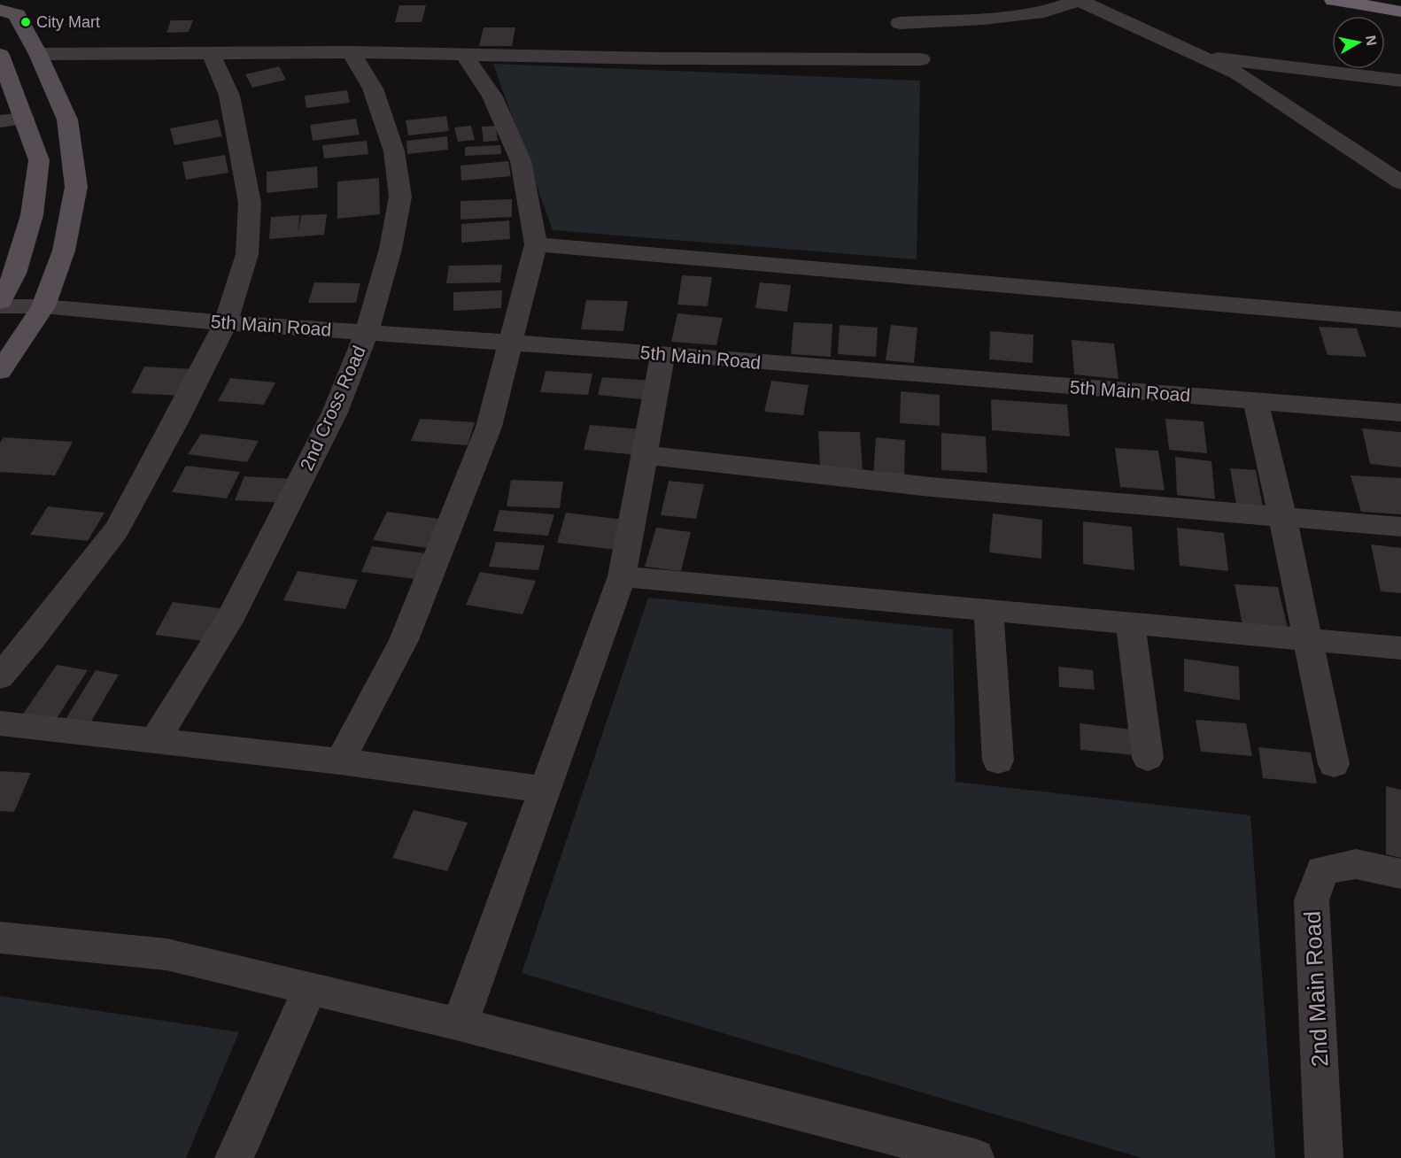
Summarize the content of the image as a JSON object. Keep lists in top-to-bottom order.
{
  "streets": {
    "street": ["5th Main Road", "2nd Cross Road", "2nd Main Road"]
  },
  "crossings": [
    ["5th Main Road", "2nd Cross Road"]
  ],
  "places": ["City Mart"],
  "north": "right"
}
